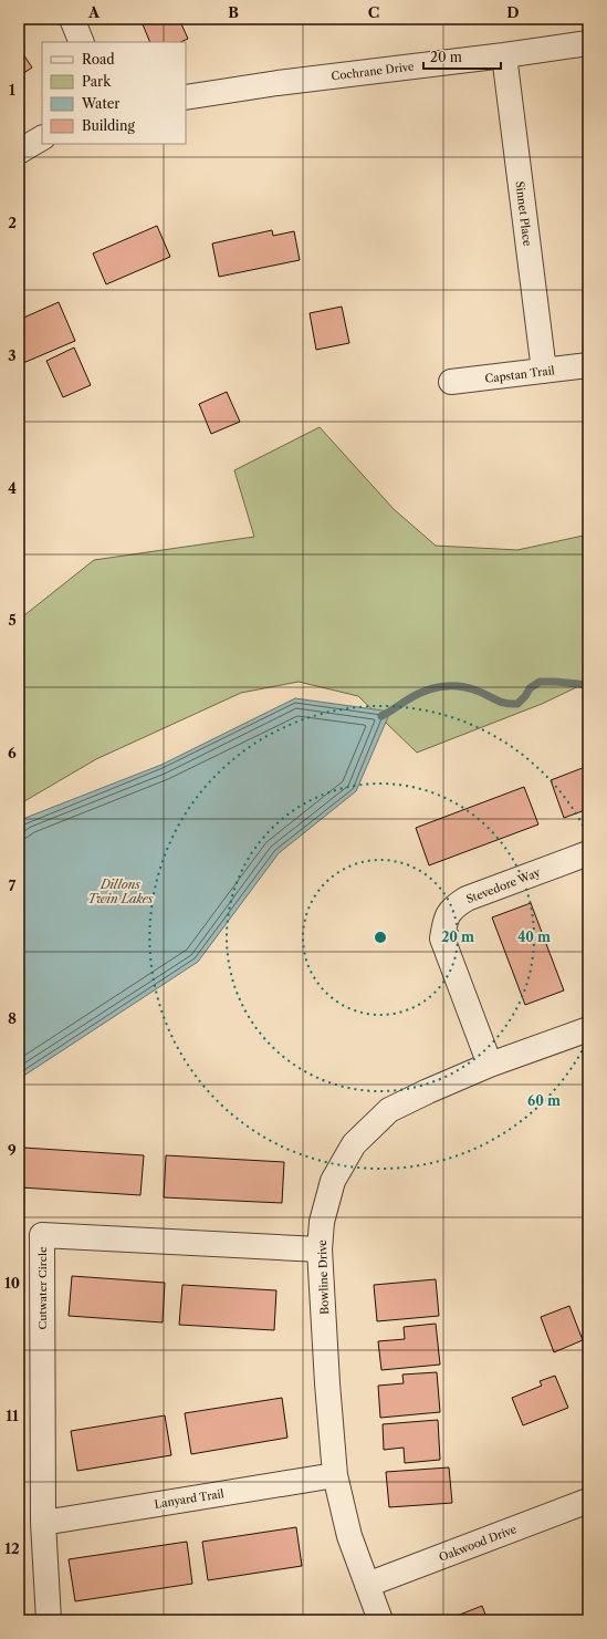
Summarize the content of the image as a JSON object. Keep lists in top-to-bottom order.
{
  "streets": {
    "street": [
      "Cochrane Drive",
      "Sinnet Place",
      "Capstan Trail",
      "Stevedore Way",
      "Bowline Drive",
      "Cutwater Circle",
      "Lanyard Trail",
      "Oakwood Drive"
    ]
  },
  "crossings": [
    ["Cochrane Drive", "Sinnet Place"],
    ["Sinnet Place", "Capstan Trail"],
    ["Stevedore Way", "Bowline Drive"],
    ["Bowline Drive", "Cutwater Circle"],
    ["Bowline Drive", "Lanyard Trail"],
    ["Bowline Drive", "Oakwood Drive"],
    ["Cutwater Circle", "Lanyard Trail"]
  ],
  "water": ["Dillons Twin Lakes"],
  "legend": [
    "Road",
    "Park",
    "Water",
    "Building"
  ],
  "scale_bar": "20 m",
  "grid": {
    "columns": [
      "A",
      "B",
      "C",
      "D"
    ],
    "rows": [
      "1",
      "2",
      "3",
      "4",
      "5",
      "6",
      "7",
      "8",
      "9",
      "10",
      "11",
      "12"
    ]
  },
  "rings": ["20 m", "40 m", "60 m"]
}
